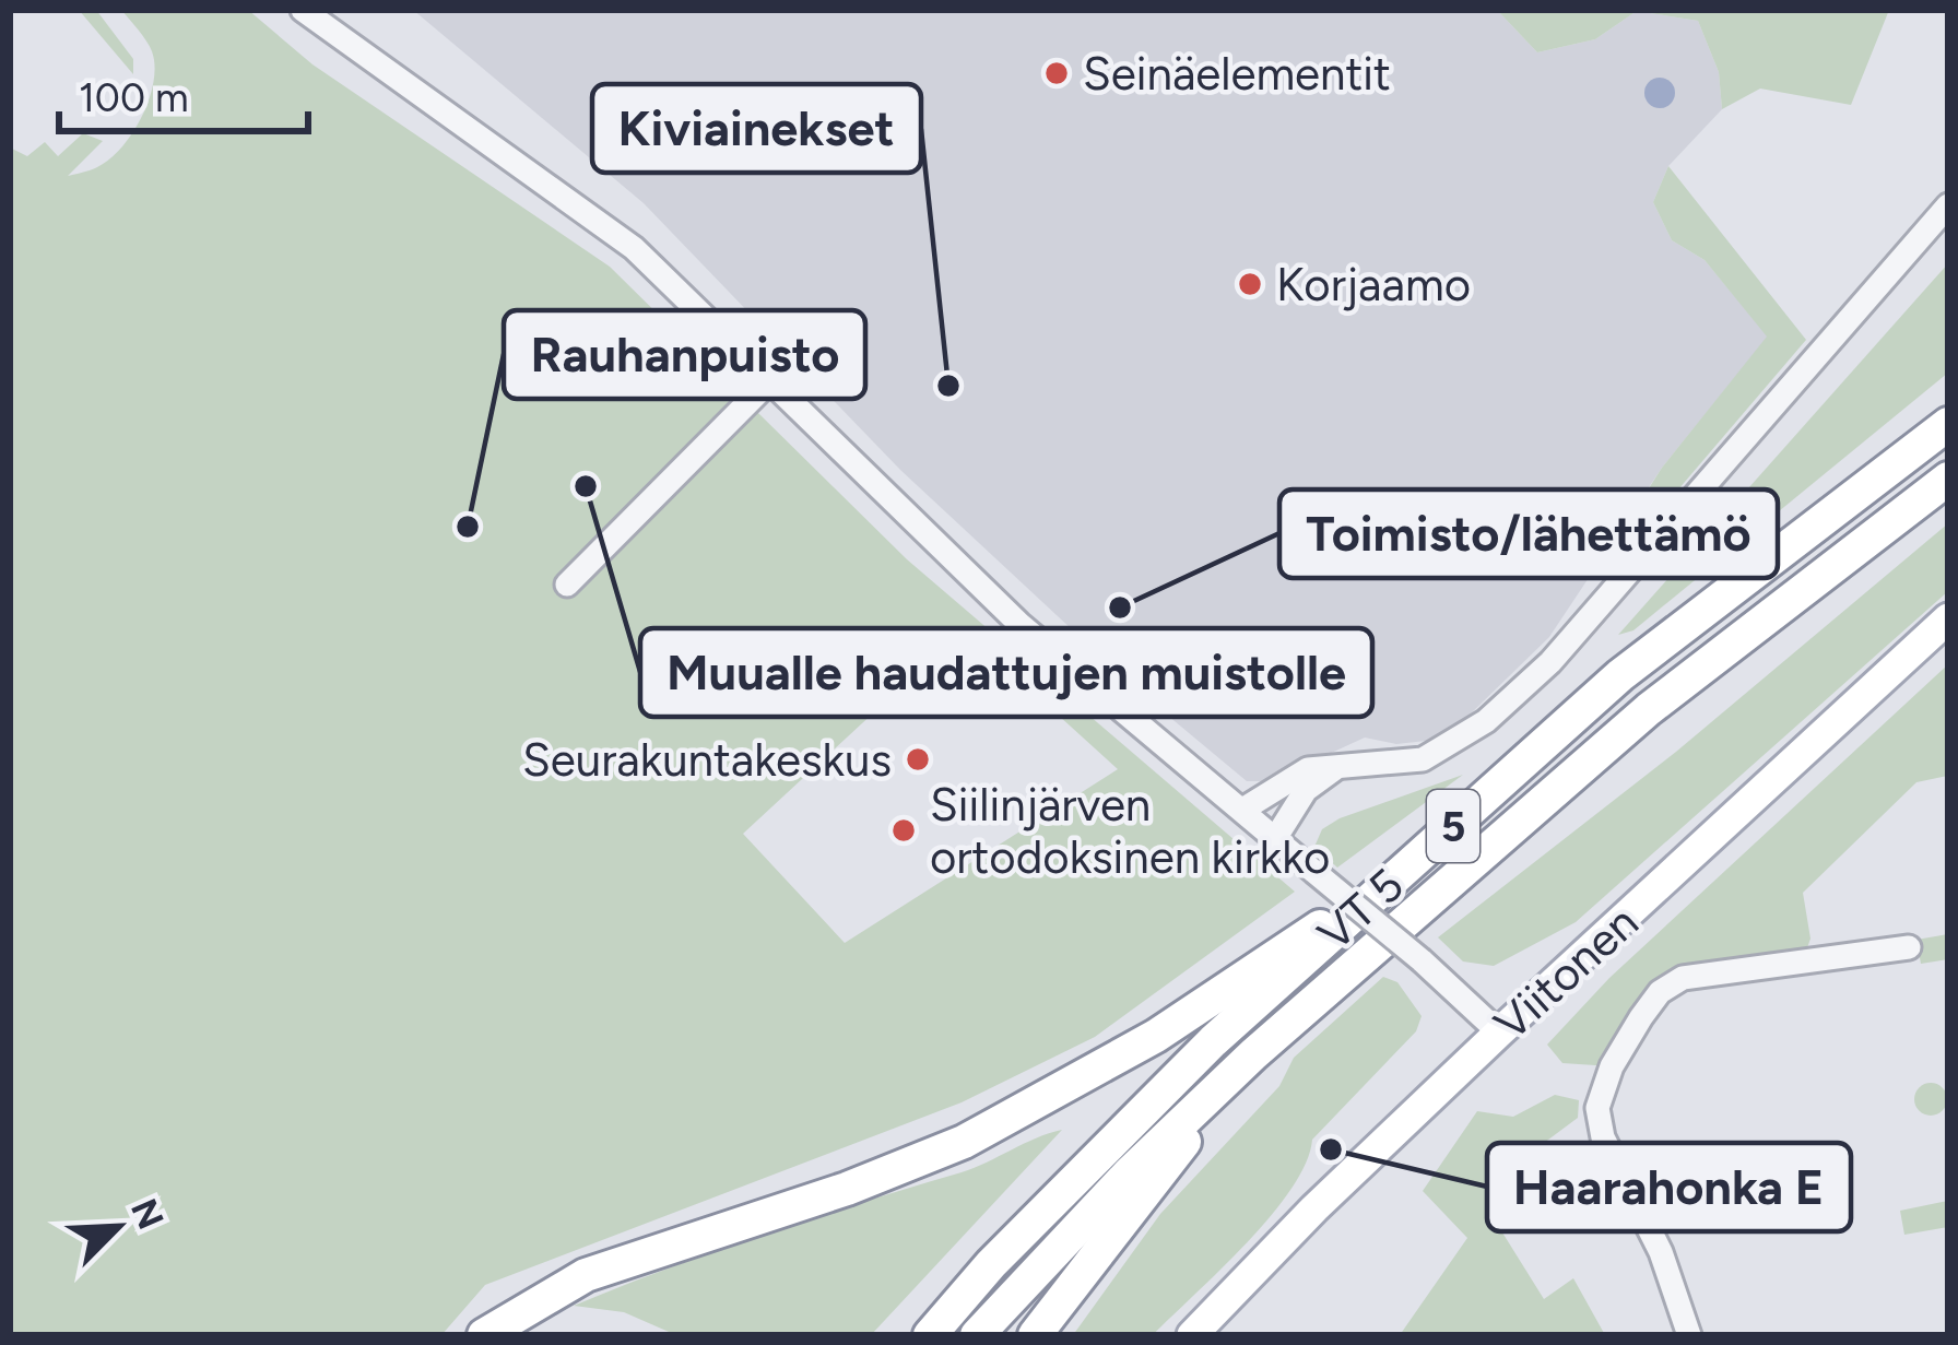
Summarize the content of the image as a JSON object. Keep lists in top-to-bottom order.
{
  "streets": {
    "highway": ["5", "VT 5"],
    "main road": ["Viitonen"]
  },
  "places": [
    "Seinäelementit",
    "Korjaamo",
    "Kiviainekset",
    "Muualle haudattujen muistolle",
    "Rauhanpuisto",
    "Toimisto/lähettämö",
    "Seurakuntakeskus",
    "Siilinjärven ortodoksinen kirkko",
    "Haarahonka E"
  ],
  "scale_bar": "100 m",
  "north": "top right"
}
